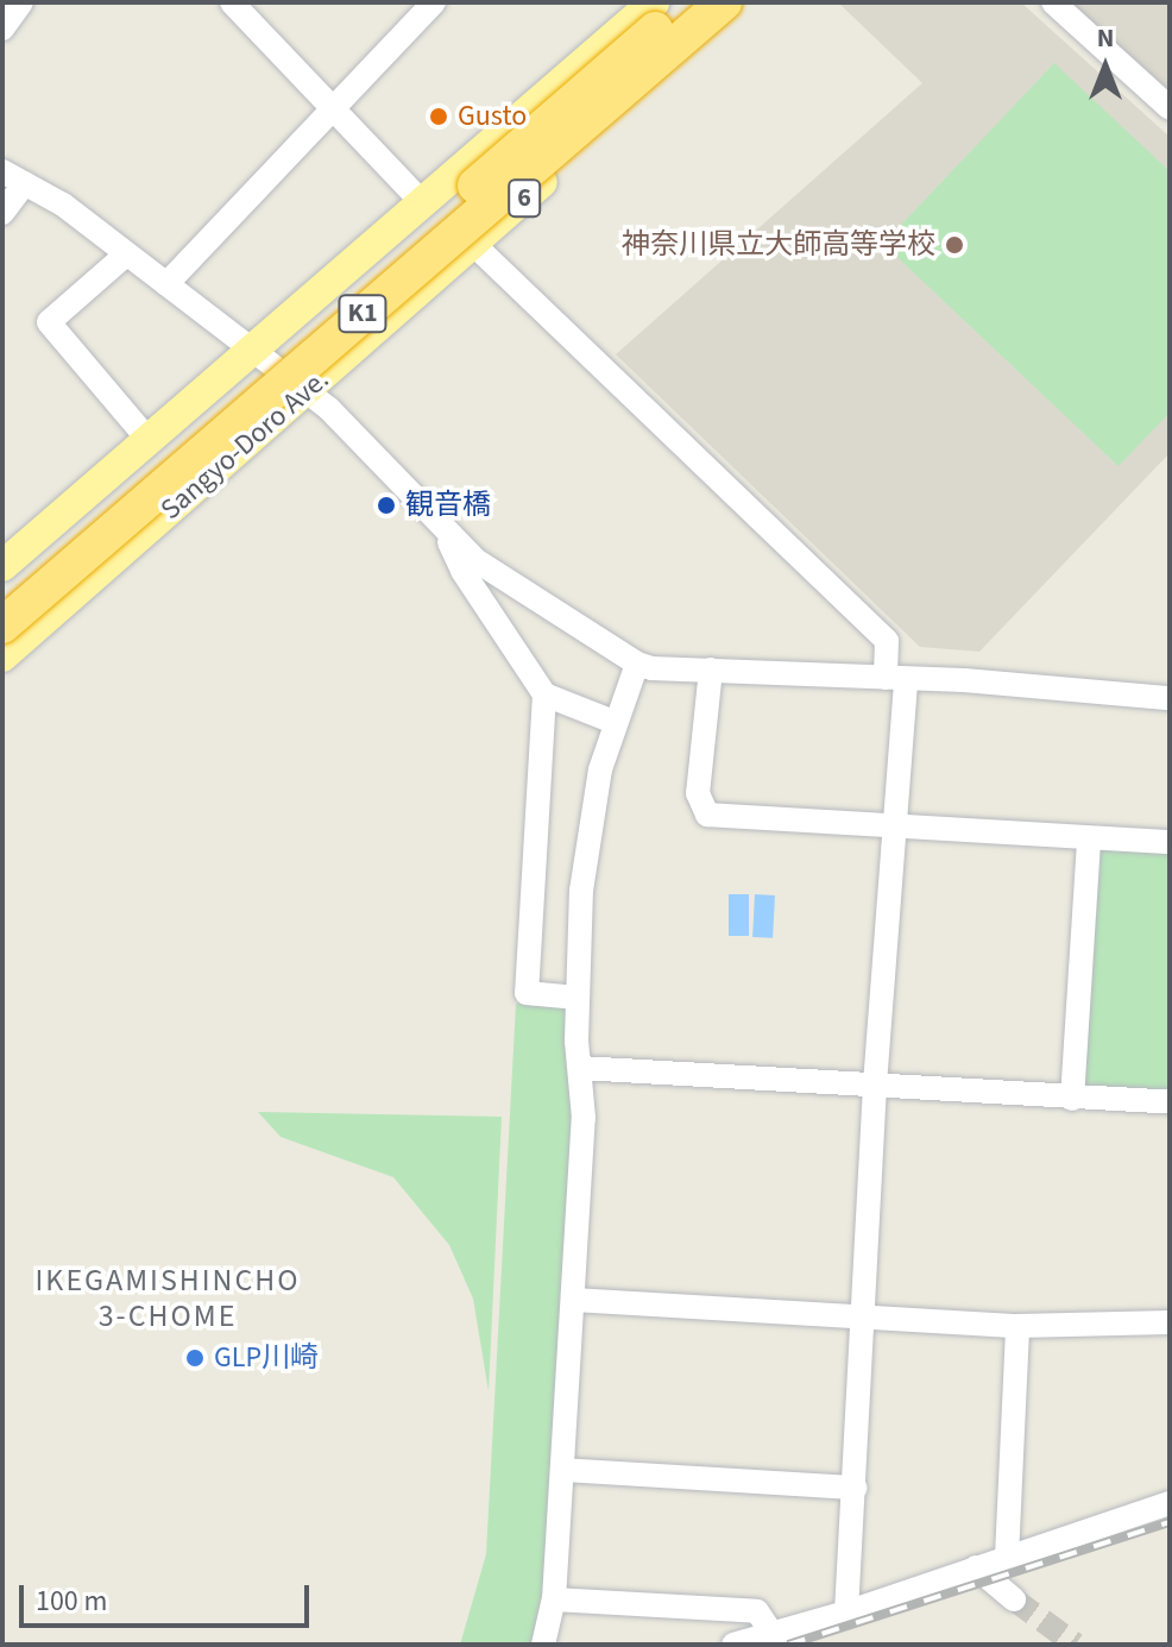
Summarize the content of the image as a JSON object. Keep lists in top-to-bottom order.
{
  "streets": {
    "highway": ["K1"],
    "main road": ["6", "Sangyo-Doro Ave."]
  },
  "districts": ["IKEGAMISHINCHO 3-CHOME"],
  "places": [
    "Gusto",
    "神奈川県立大師高等学校",
    "観音橋",
    "GLP川崎"
  ],
  "scale_bar": "100 m",
  "north": "top"
}
